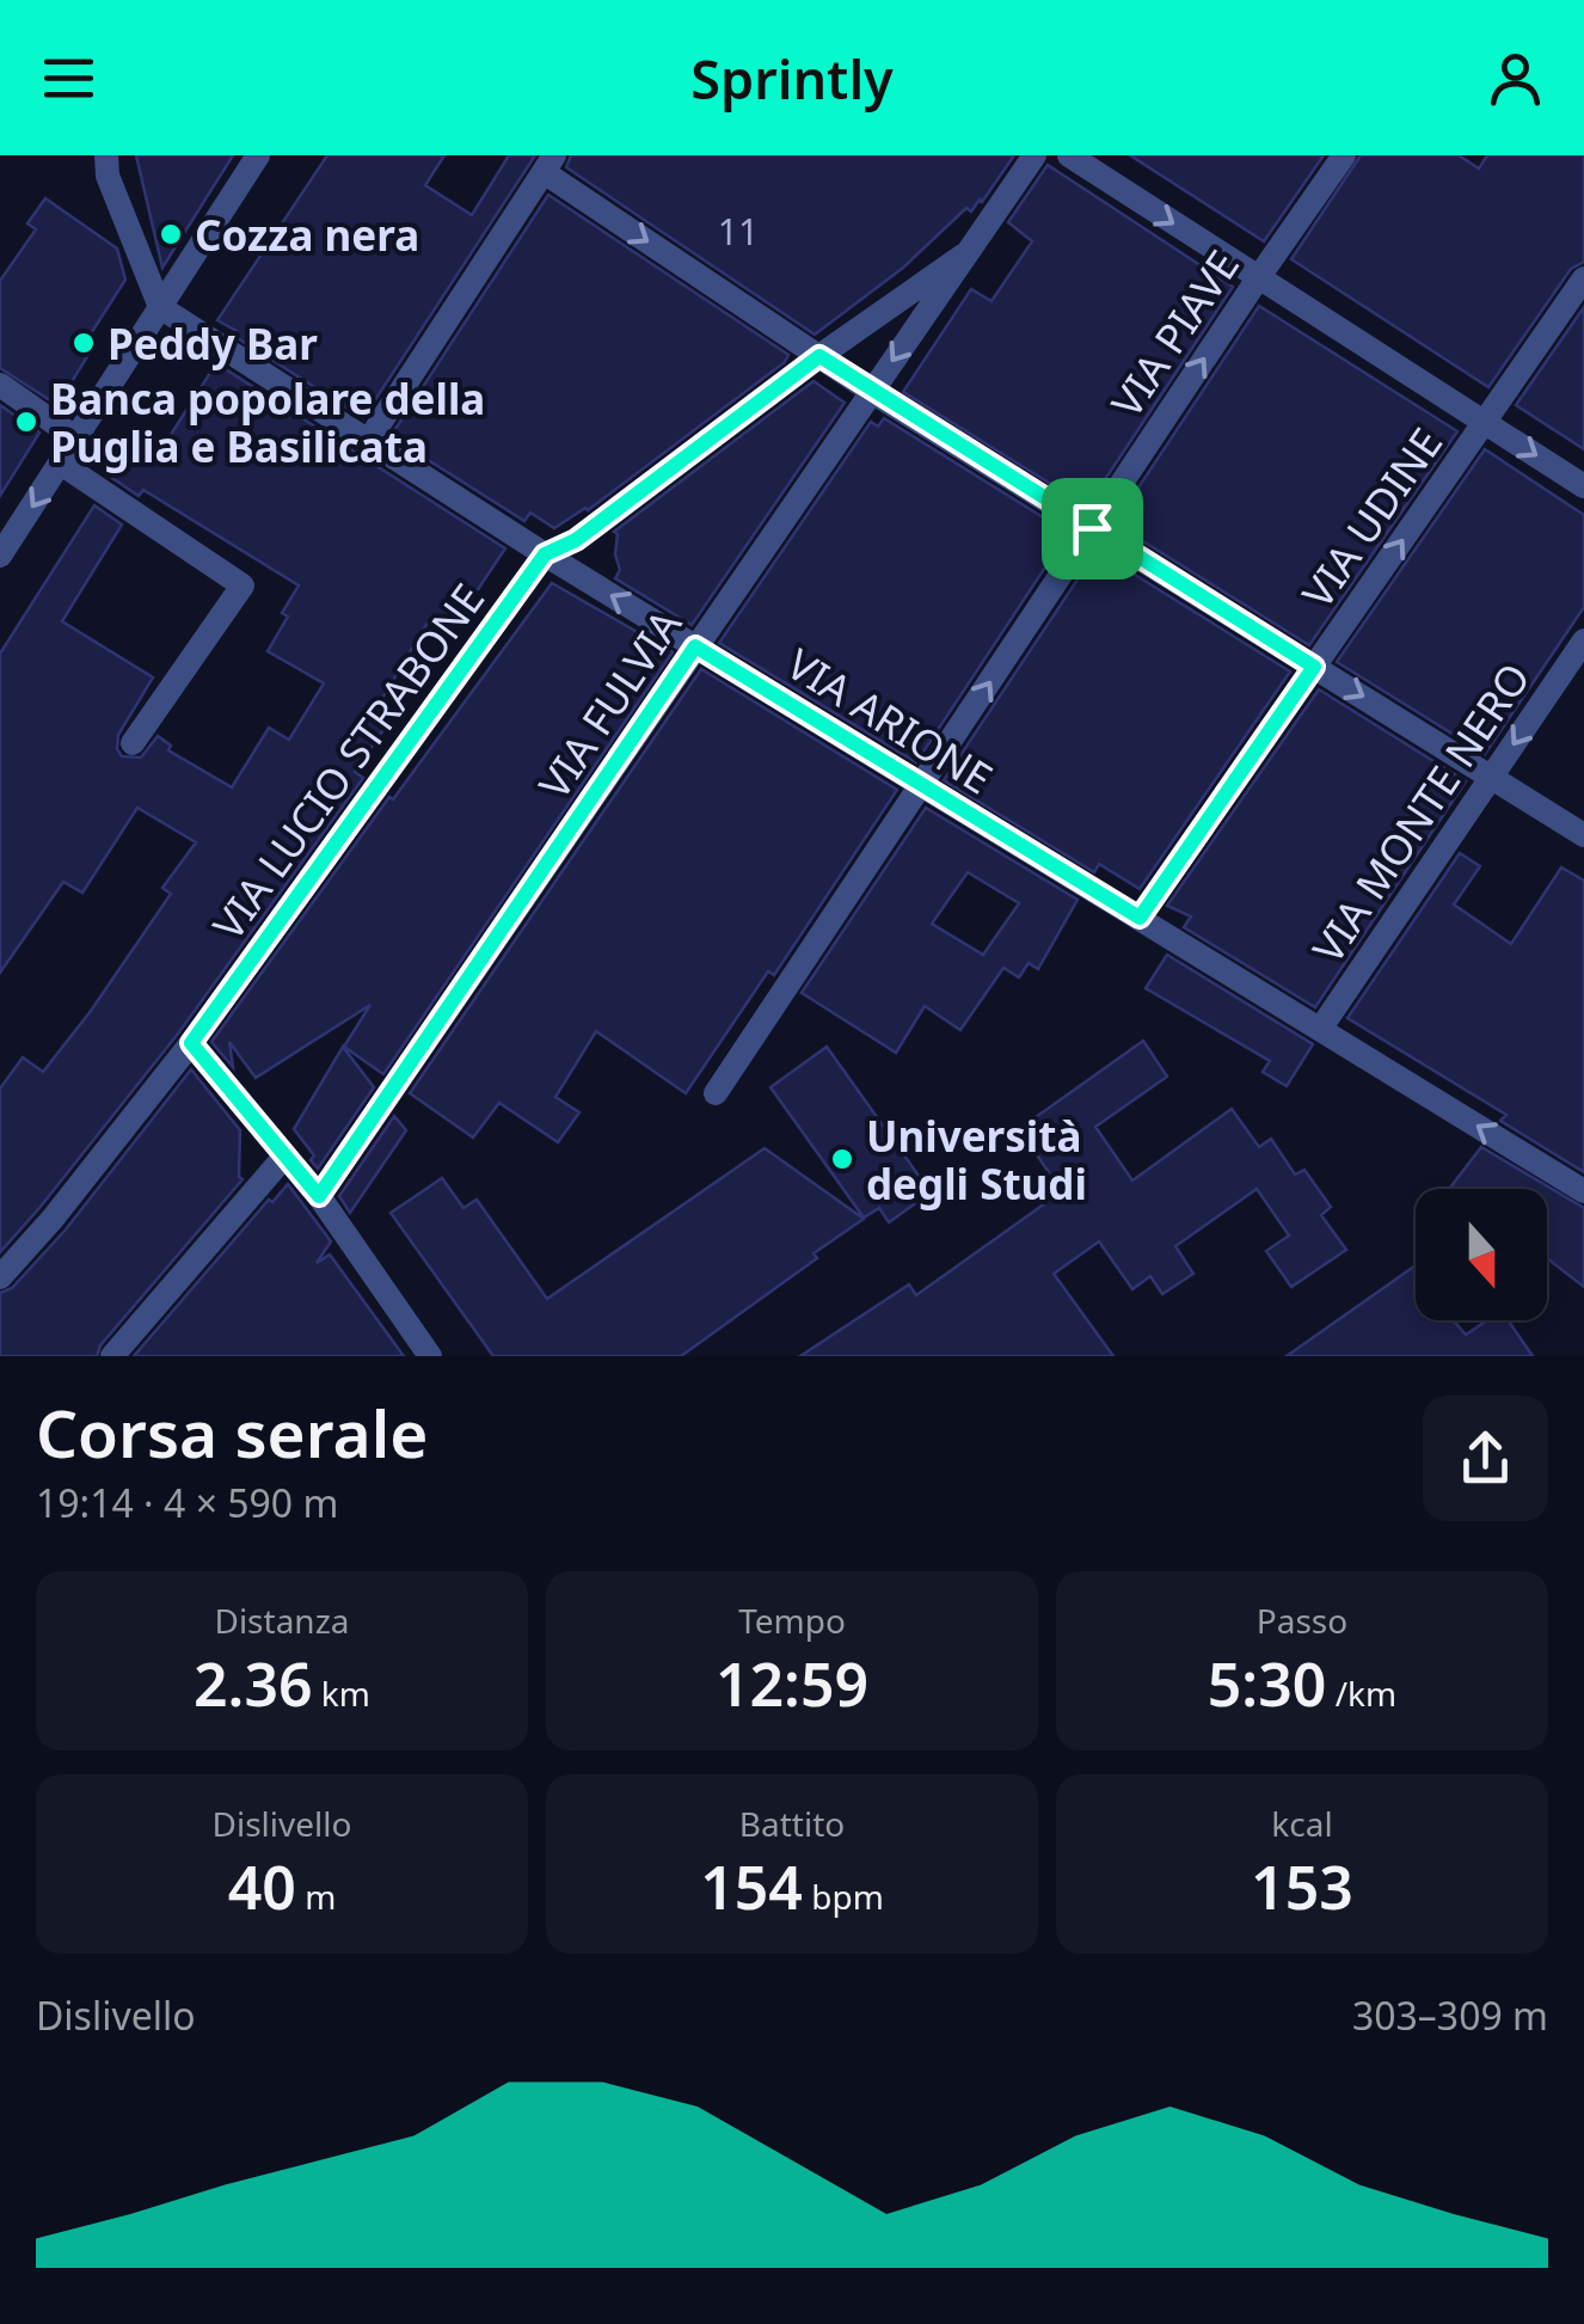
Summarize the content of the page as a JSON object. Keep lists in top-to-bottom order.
{
  "streets": {
    "street": [
      "VIA PIAVE",
      "VIA UDINE",
      "VIA FULVIA",
      "VIA ARIONE",
      "VIA LUCIO STRABONE",
      "VIA MONTE NERO"
    ]
  },
  "crossings": [
    ["VIA PIAVE", "VIA ARIONE"],
    ["VIA UDINE", "VIA ARIONE"],
    ["VIA FULVIA", "VIA ARIONE"],
    ["VIA FULVIA", "VIA LUCIO STRABONE"],
    ["VIA ARIONE", "VIA LUCIO STRABONE"],
    ["VIA ARIONE", "VIA MONTE NERO"]
  ],
  "one_way": ["VIA PIAVE", "VIA UDINE"],
  "places": [
    "Cozza nera",
    "Peddy Bar",
    "Banca popolare della Puglia e Basilicata",
    "Università degli Studi"
  ],
  "house_numbers": ["11"],
  "north": "bottom",
  "page": {
    "header": "Sprintly",
    "heading": ["Corsa serale", "19:14 · 4 × 590 m"],
    "stats": [
      ["Distanza", "2.36 km"],
      ["Tempo", "12:59"],
      ["Passo", "5:30 /km"],
      ["Dislivello", "40 m"],
      ["Battito", "154 bpm"],
      ["kcal", "153"]
    ],
    "chart": ["Dislivello", "303–309 m"]
  }
}
